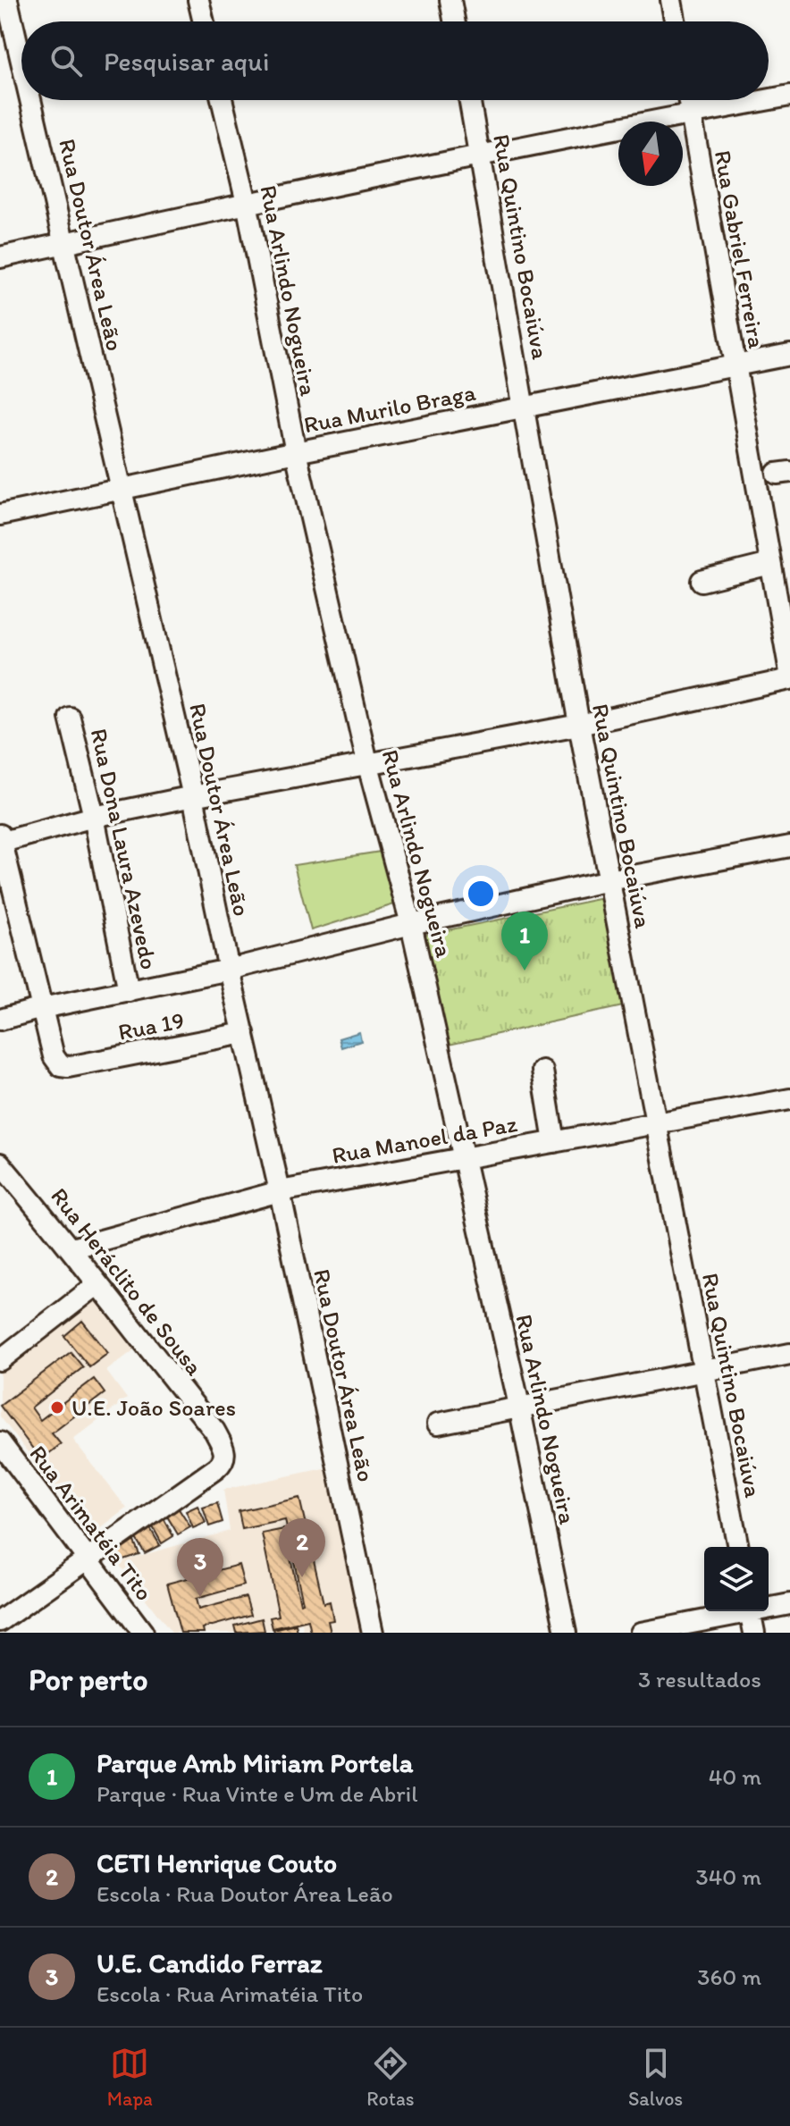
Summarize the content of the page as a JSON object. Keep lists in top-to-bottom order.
{
  "streets": {
    "street": [
      "Rua Doutor Área Leão",
      "Rua Quintino Bocaiúva",
      "Rua Gabriel Ferreira",
      "Rua Arlindo Nogueira",
      "Rua Murilo Braga",
      "Rua Dona Laura Azevedo",
      "Rua 19",
      "Rua Manoel da Paz",
      "Rua Heráclito de Sousa",
      "Rua Arimatéia Tito"
    ]
  },
  "crossings": [
    ["Rua Doutor Área Leão", "Rua Murilo Braga"],
    ["Rua Doutor Área Leão", "Rua 19"],
    ["Rua Doutor Área Leão", "Rua Manoel da Paz"],
    ["Rua Quintino Bocaiúva", "Rua Murilo Braga"],
    ["Rua Quintino Bocaiúva", "Rua Manoel da Paz"],
    ["Rua Gabriel Ferreira", "Rua Murilo Braga"],
    ["Rua Arlindo Nogueira", "Rua Murilo Braga"],
    ["Rua Arlindo Nogueira", "Rua Manoel da Paz"],
    ["Rua Manoel da Paz", "Rua Heráclito de Sousa"],
    ["Rua Heráclito de Sousa", "Rua Arimatéia Tito"]
  ],
  "places": ["U.E. João Soares"],
  "north": "bottom",
  "page": {
    "search": "Pesquisar aqui",
    "pins": ["1", "2", "3"],
    "heading": ["Por perto", "3 resultados"],
    "list": [
      {
        "mark": "1",
        "name": "Parque Amb Miriam Portela",
        "note": "Parque · Rua Vinte e Um de Abril",
        "value": "40 m"
      },
      {
        "mark": "2",
        "name": "CETI Henrique Couto",
        "note": "Escola · Rua Doutor Área Leão",
        "value": "340 m"
      },
      {
        "mark": "3",
        "name": "U.E. Candido Ferraz",
        "note": "Escola · Rua Arimatéia Tito",
        "value": "360 m"
      }
    ],
    "nav": ["Mapa", "Rotas", "Salvos"]
  }
}
